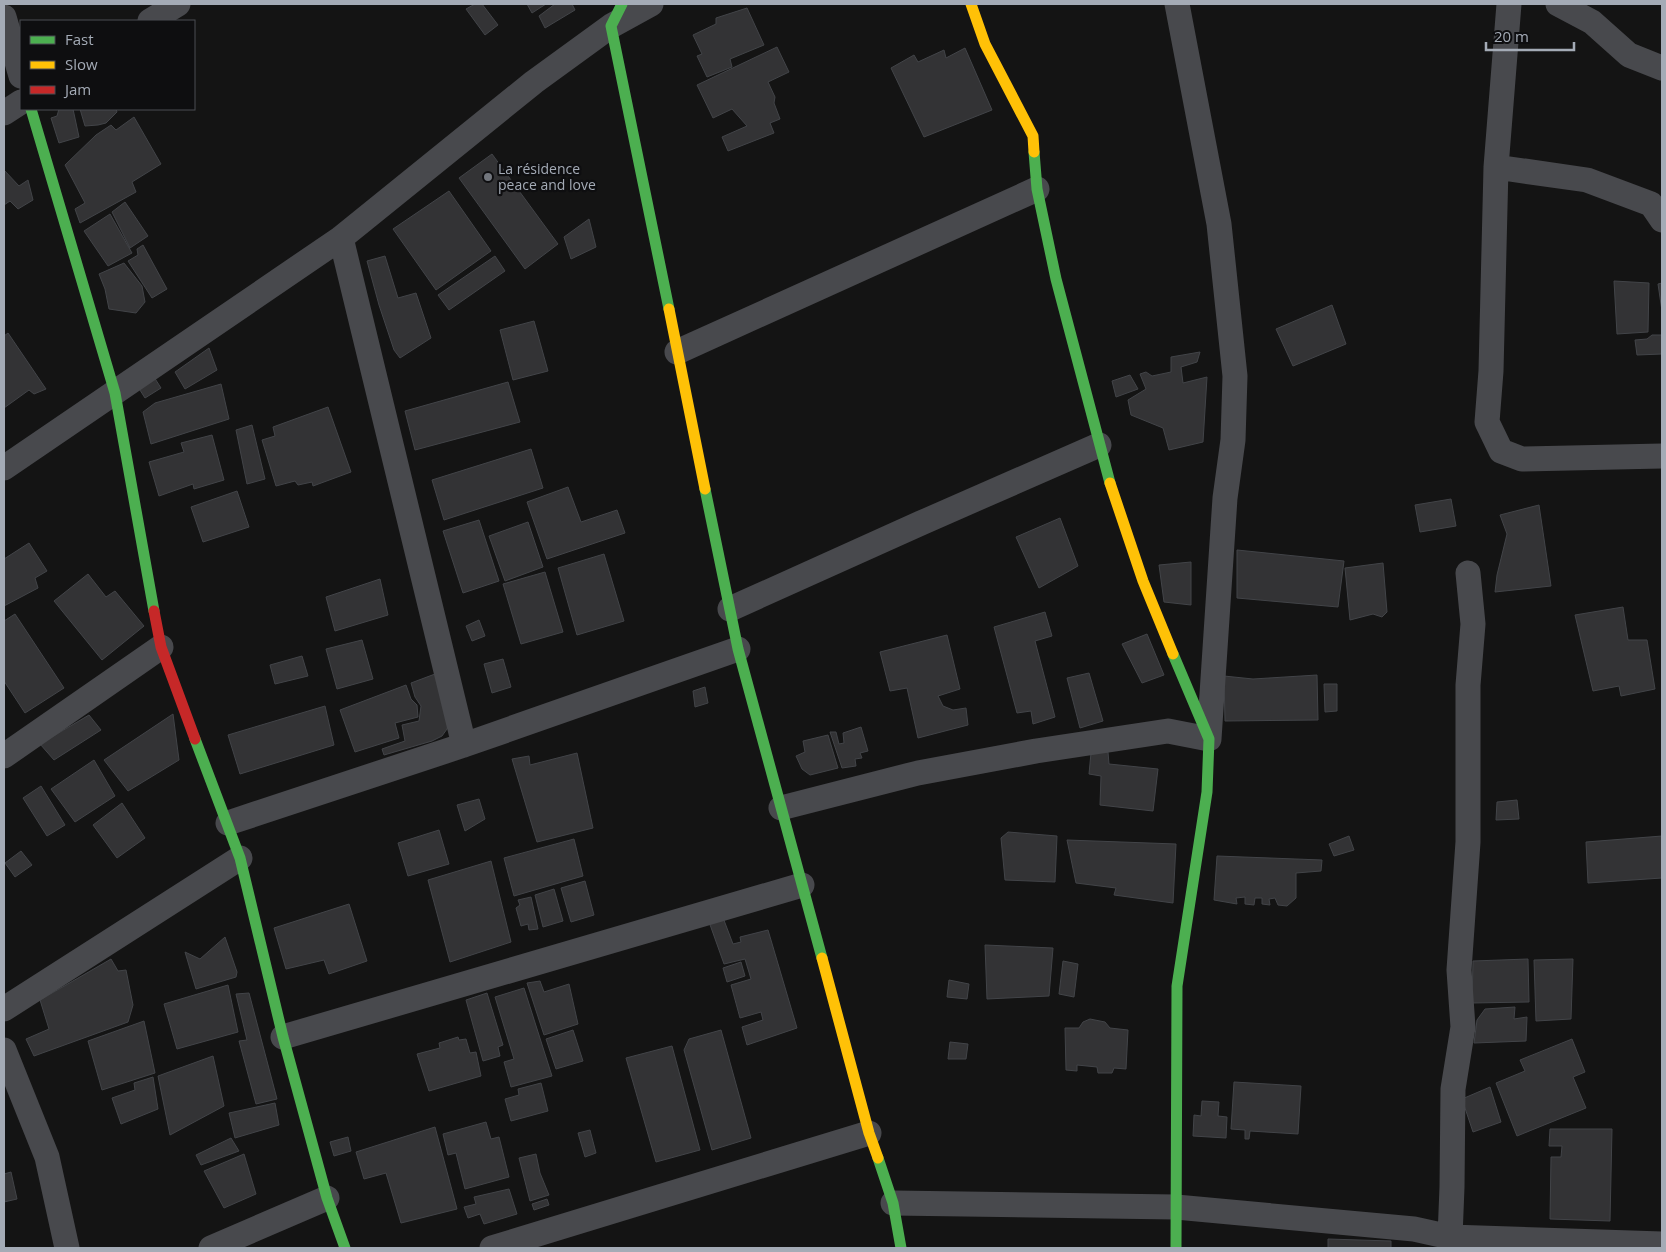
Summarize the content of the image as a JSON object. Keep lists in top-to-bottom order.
{
  "places": ["La résidence peace and love"],
  "legend": ["Fast", "Slow", "Jam"],
  "scale_bar": "20 m"
}
